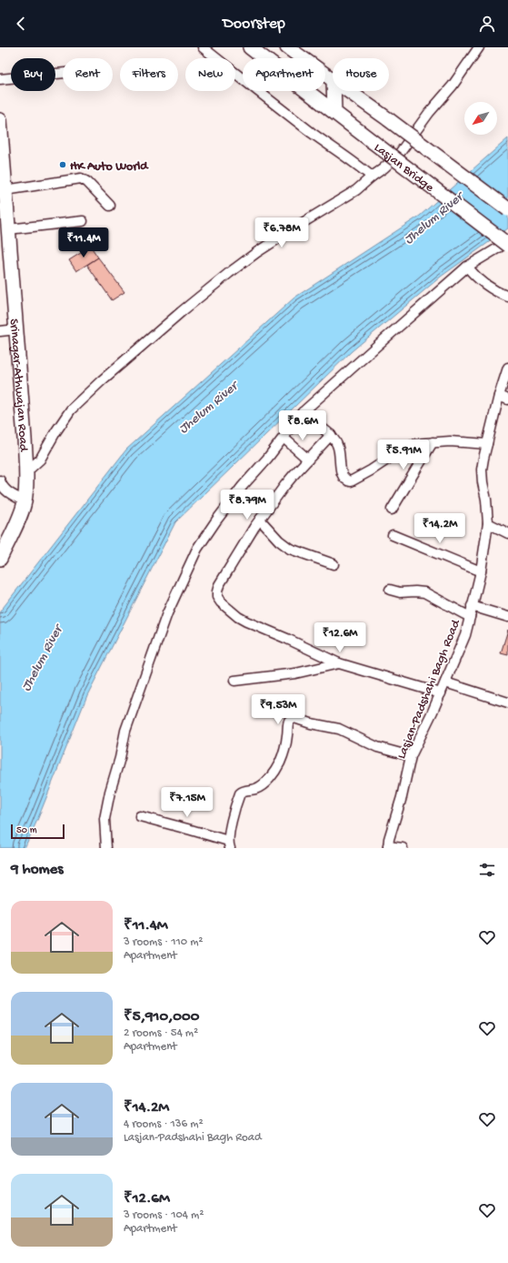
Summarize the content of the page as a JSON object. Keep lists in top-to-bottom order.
{
  "streets": {
    "highway": ["Lasjan Bridge", "Srinagar-Athwajan Road"],
    "street": ["Lasjan-Padshahi Bagh Road"]
  },
  "water": ["Jhelum River"],
  "places": ["HK Auto World"],
  "scale_bar": "50 m",
  "north": "bottom left",
  "page": {
    "header": "Doorstep",
    "chip": [
      "Buy",
      "Rent",
      "Filters",
      "New",
      "Apartment",
      "House"
    ],
    "price": [
      "₹6.78M",
      "₹11.4M",
      "₹8.6M",
      "₹5.91M",
      "₹8.79M",
      "₹14.2M",
      "₹12.6M",
      "₹9.53M",
      "₹7.15M"
    ],
    "scale": "50 m",
    "heading": "9 homes",
    "list": [
      {
        "name": "₹11.4M",
        "note": "3 rooms · 110 m² · Apartment"
      },
      {
        "name": "₹5,910,000",
        "note": "2 rooms · 54 m² · Apartment"
      },
      {
        "name": "₹14.2M",
        "note": "4 rooms · 136 m² · Lasjan-Padshahi Bagh Road"
      },
      {
        "name": "₹12.6M",
        "note": "3 rooms · 104 m² · Apartment"
      }
    ]
  }
}
